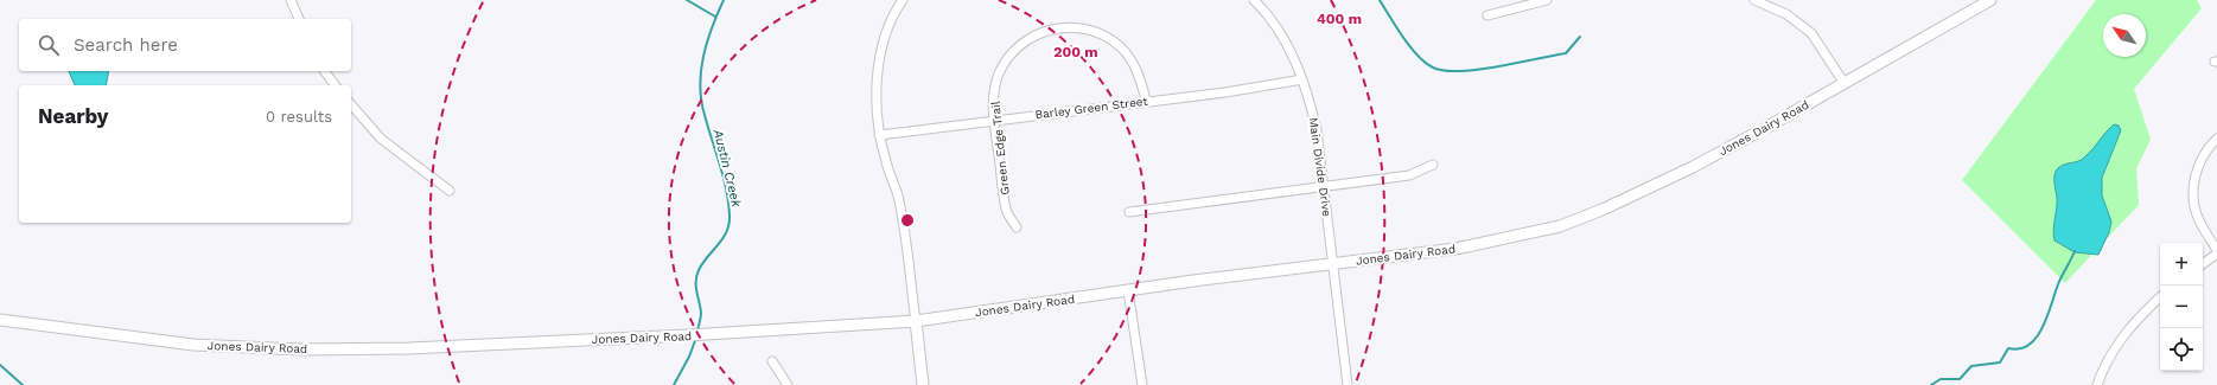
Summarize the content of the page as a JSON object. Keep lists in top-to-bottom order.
{
  "streets": {
    "street": [
      "Barley Green Street",
      "Jones Dairy Road",
      "Green Edge Trail",
      "Main Divide Drive"
    ]
  },
  "crossings": [
    ["Barley Green Street", "Green Edge Trail"],
    ["Barley Green Street", "Main Divide Drive"],
    ["Jones Dairy Road", "Main Divide Drive"]
  ],
  "water": ["Austin Creek"],
  "north": "top left",
  "page": {
    "search": "Search here",
    "heading": ["Nearby", "0 results"],
    "map_buttons": ["+", "−"]
  },
  "rings": ["400 m", "200 m"]
}
